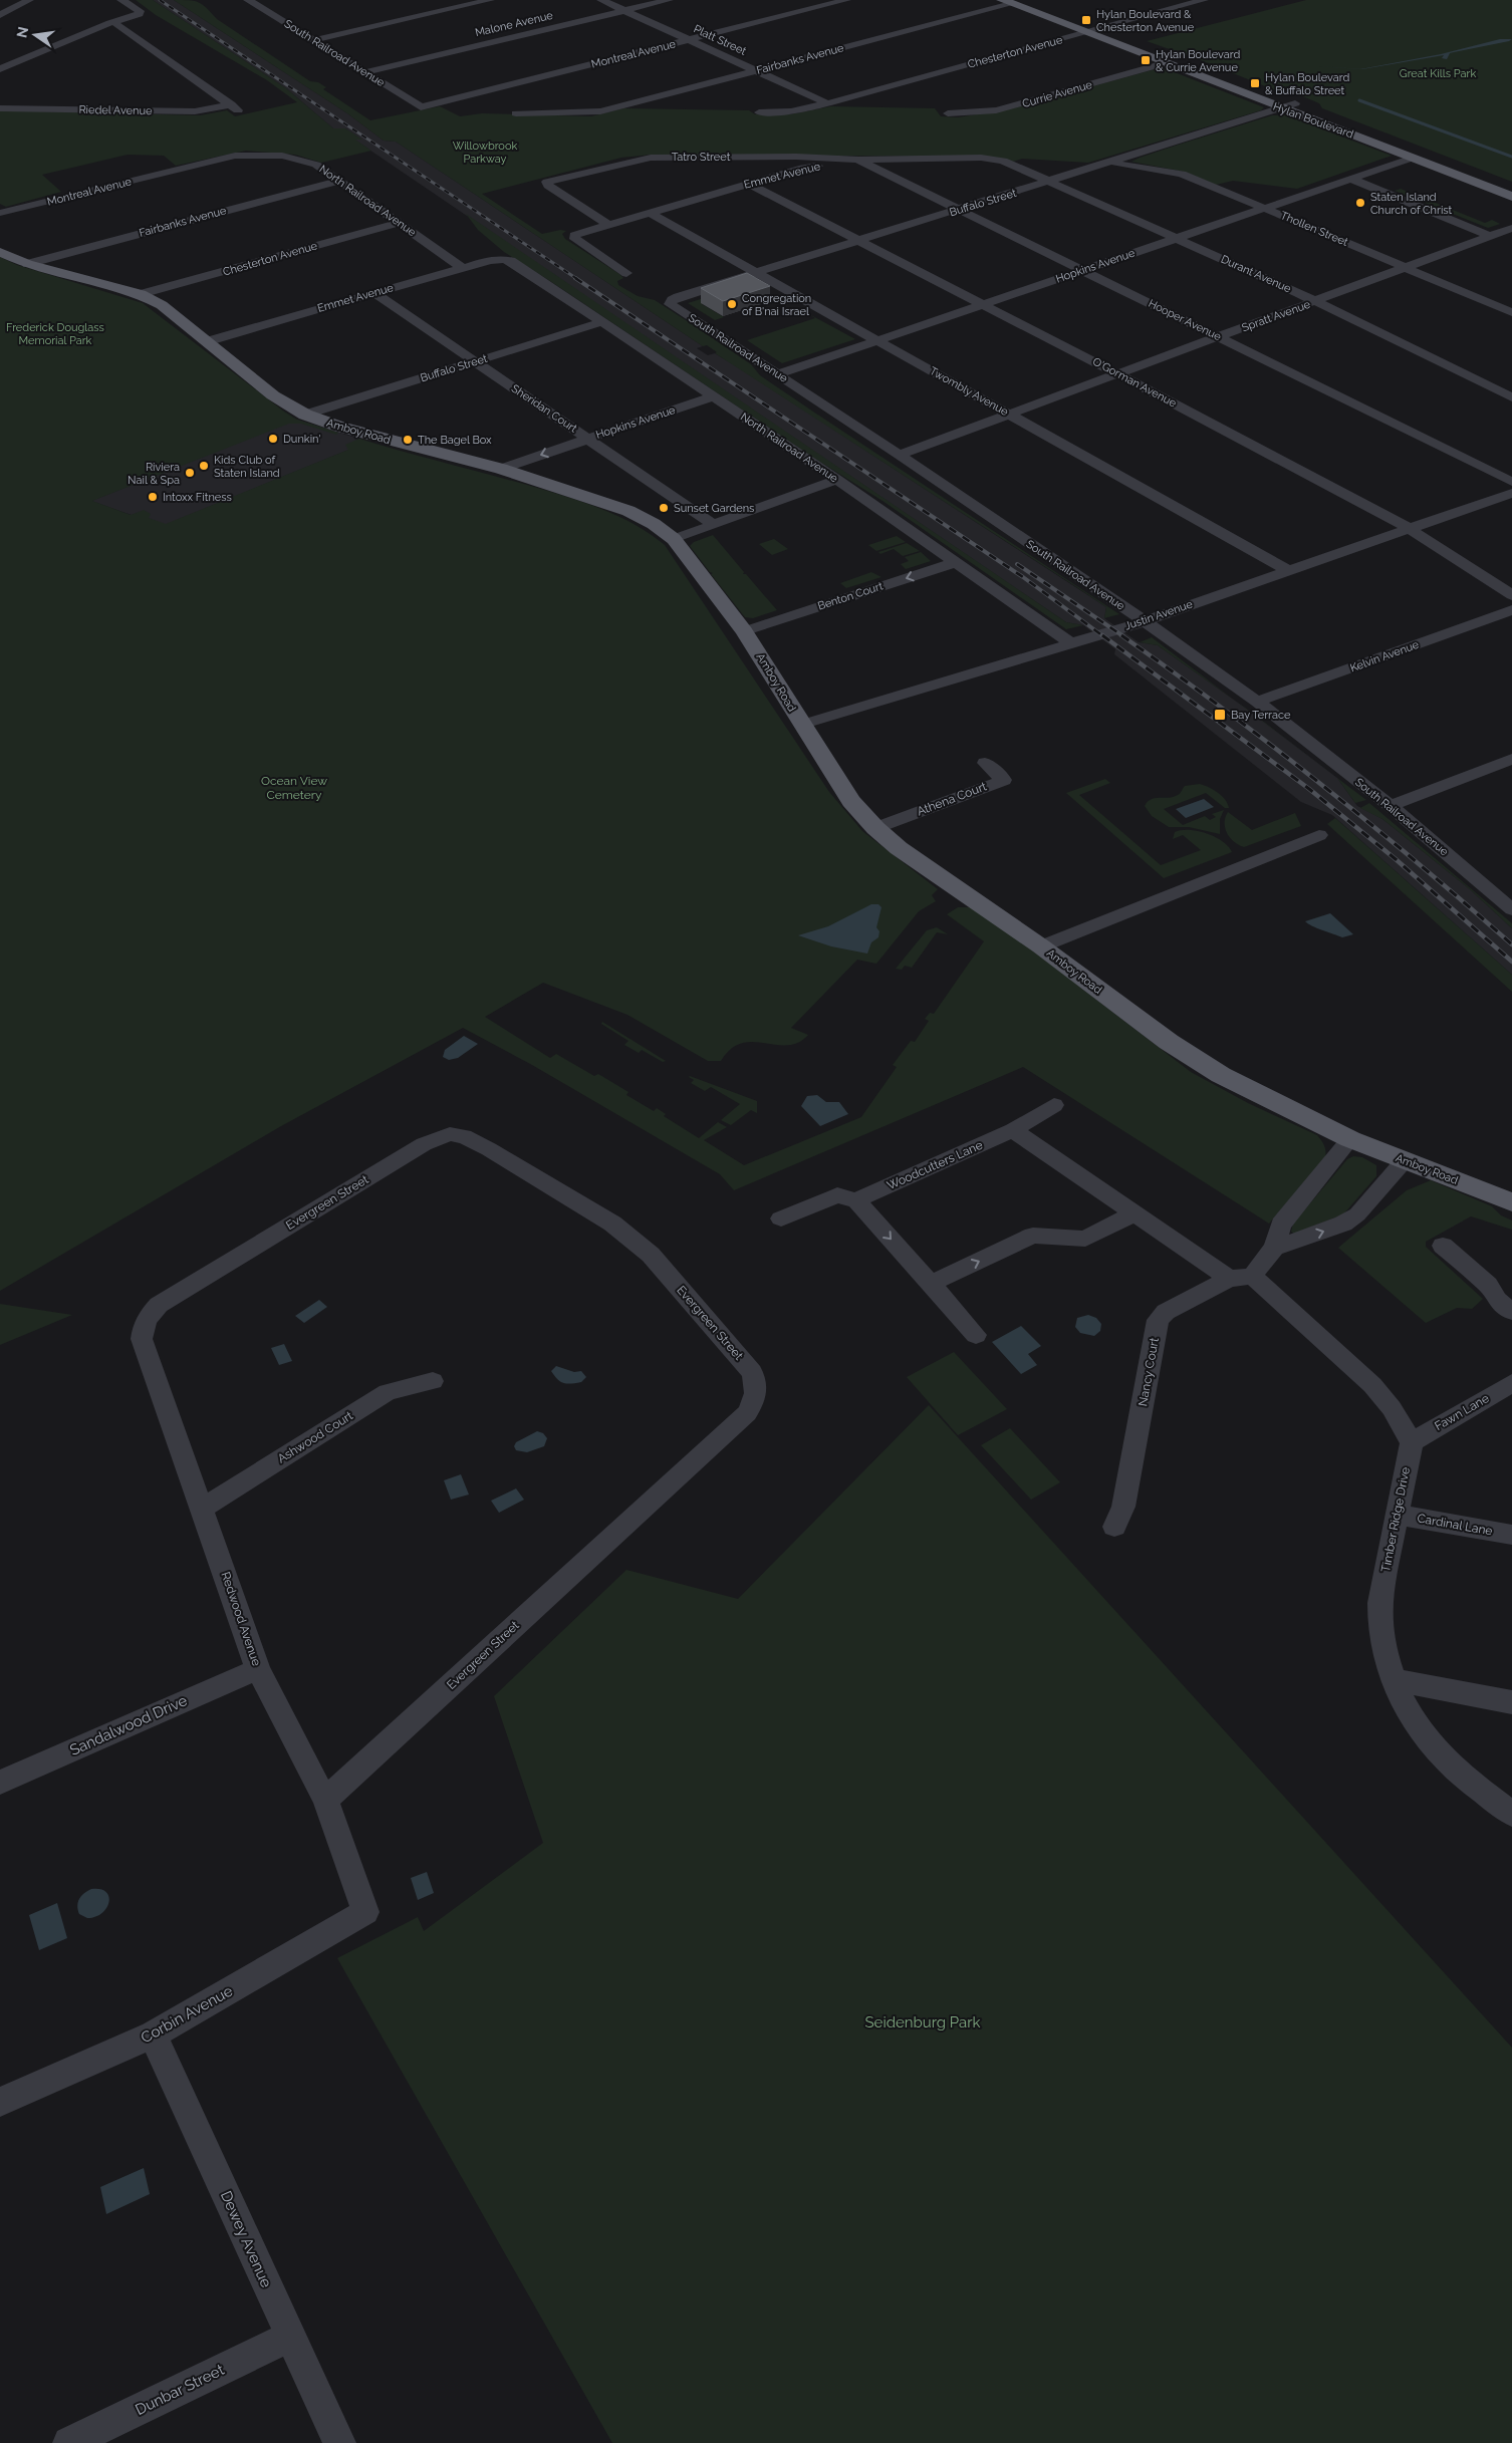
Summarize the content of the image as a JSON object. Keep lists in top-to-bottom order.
{
  "streets": {
    "main road": ["Hylan Boulevard", "Amboy Road"],
    "street": [
      "Malone Avenue",
      "Platt Street",
      "Chesterton Avenue",
      "South Railroad Avenue",
      "Montreal Avenue",
      "Fairbanks Avenue",
      "Currie Avenue",
      "Riedel Avenue",
      "Tatro Street",
      "Emmet Avenue",
      "North Railroad Avenue",
      "Buffalo Street",
      "Thollen Street",
      "Hopkins Avenue",
      "Durant Avenue",
      "Spratt Avenue",
      "Hooper Avenue",
      "O'Gorman Avenue",
      "Twombly Avenue",
      "Sheridan Court",
      "Benton Court",
      "Justin Avenue",
      "Kelvin Avenue",
      "Athena Court",
      "Woodcutters Lane",
      "Evergreen Street",
      "Nancy Court",
      "Fawn Lane",
      "Ashwood Court",
      "Timber Ridge Drive",
      "Cardinal Lane",
      "Redwood Avenue",
      "Sandalwood Drive",
      "Corbin Avenue",
      "Dewey Avenue",
      "Dunbar Street"
    ]
  },
  "crossings": [
    ["Malone Avenue", "Platt Street"],
    ["Malone Avenue", "South Railroad Avenue"],
    ["Platt Street", "Chesterton Avenue"],
    ["Platt Street", "Montreal Avenue"],
    ["Platt Street", "Fairbanks Avenue"],
    ["Chesterton Avenue", "Hylan Boulevard"],
    ["Chesterton Avenue", "North Railroad Avenue"],
    ["Chesterton Avenue", "Amboy Road"],
    ["South Railroad Avenue", "Montreal Avenue"],
    ["South Railroad Avenue", "Buffalo Street"],
    ["South Railroad Avenue", "Hopkins Avenue"],
    ["South Railroad Avenue", "Spratt Avenue"],
    ["South Railroad Avenue", "Justin Avenue"],
    ["South Railroad Avenue", "Kelvin Avenue"],
    ["Montreal Avenue", "North Railroad Avenue"],
    ["Fairbanks Avenue", "Hylan Boulevard"],
    ["Fairbanks Avenue", "North Railroad Avenue"],
    ["Fairbanks Avenue", "Amboy Road"],
    ["Currie Avenue", "Hylan Boulevard"],
    ["Hylan Boulevard", "Buffalo Street"],
    ["Hylan Boulevard", "Hopkins Avenue"],
    ["Tatro Street", "Emmet Avenue"],
    ["Tatro Street", "Hooper Avenue"],
    ["Emmet Avenue", "North Railroad Avenue"],
    ["Emmet Avenue", "Durant Avenue"],
    ["Emmet Avenue", "Hooper Avenue"],
    ["Emmet Avenue", "O'Gorman Avenue"],
    ["Emmet Avenue", "Twombly Avenue"],
    ["Emmet Avenue", "Sheridan Court"],
    ["Emmet Avenue", "Amboy Road"],
    ["North Railroad Avenue", "Buffalo Street"],
    ["North Railroad Avenue", "Hopkins Avenue"],
    ["North Railroad Avenue", "Benton Court"],
    ["North Railroad Avenue", "Justin Avenue"],
    ["Buffalo Street", "Thollen Street"],
    ["Buffalo Street", "Durant Avenue"],
    ["Buffalo Street", "Hooper Avenue"],
    ["Buffalo Street", "O'Gorman Avenue"],
    ["Buffalo Street", "Twombly Avenue"],
    ["Buffalo Street", "Sheridan Court"],
    ["Buffalo Street", "Amboy Road"],
    ["Thollen Street", "Hopkins Avenue"],
    ["Thollen Street", "Spratt Avenue"],
    ["Hopkins Avenue", "Durant Avenue"],
    ["Hopkins Avenue", "Hooper Avenue"],
    ["Hopkins Avenue", "O'Gorman Avenue"],
    ["Hopkins Avenue", "Twombly Avenue"],
    ["Hopkins Avenue", "Sheridan Court"],
    ["Hopkins Avenue", "Amboy Road"],
    ["Durant Avenue", "Spratt Avenue"],
    ["Spratt Avenue", "Hooper Avenue"],
    ["Spratt Avenue", "O'Gorman Avenue"],
    ["Spratt Avenue", "Twombly Avenue"],
    ["O'Gorman Avenue", "Justin Avenue"],
    ["Twombly Avenue", "Justin Avenue"],
    ["Amboy Road", "Benton Court"],
    ["Amboy Road", "Justin Avenue"],
    ["Amboy Road", "Athena Court"],
    ["Evergreen Street", "Redwood Avenue"],
    ["Fawn Lane", "Timber Ridge Drive"],
    ["Ashwood Court", "Redwood Avenue"],
    ["Timber Ridge Drive", "Cardinal Lane"],
    ["Redwood Avenue", "Sandalwood Drive"],
    ["Redwood Avenue", "Corbin Avenue"],
    ["Corbin Avenue", "Dewey Avenue"],
    ["Dewey Avenue", "Dunbar Street"]
  ],
  "parks": [
    "Great Kills Park",
    "Willowbrook Parkway",
    "Frederick Douglass Memorial Park",
    "Ocean View Cemetery",
    "Seidenburg Park"
  ],
  "places": {
    "transit": [
      "Hylan Boulevard & Chesterton Avenue",
      "Hylan Boulevard & Currie Avenue",
      "Hylan Boulevard & Buffalo Street",
      "Bay Terrace"
    ],
    "other": [
      "Staten Island Church of Christ",
      "Congregation of B'nai Israel",
      "Dunkin'",
      "The Bagel Box",
      "Kids Club of Staten Island",
      "Riviera Nail & Spa",
      "Intoxx Fitness",
      "Sunset Gardens"
    ]
  },
  "north": "left"
}
